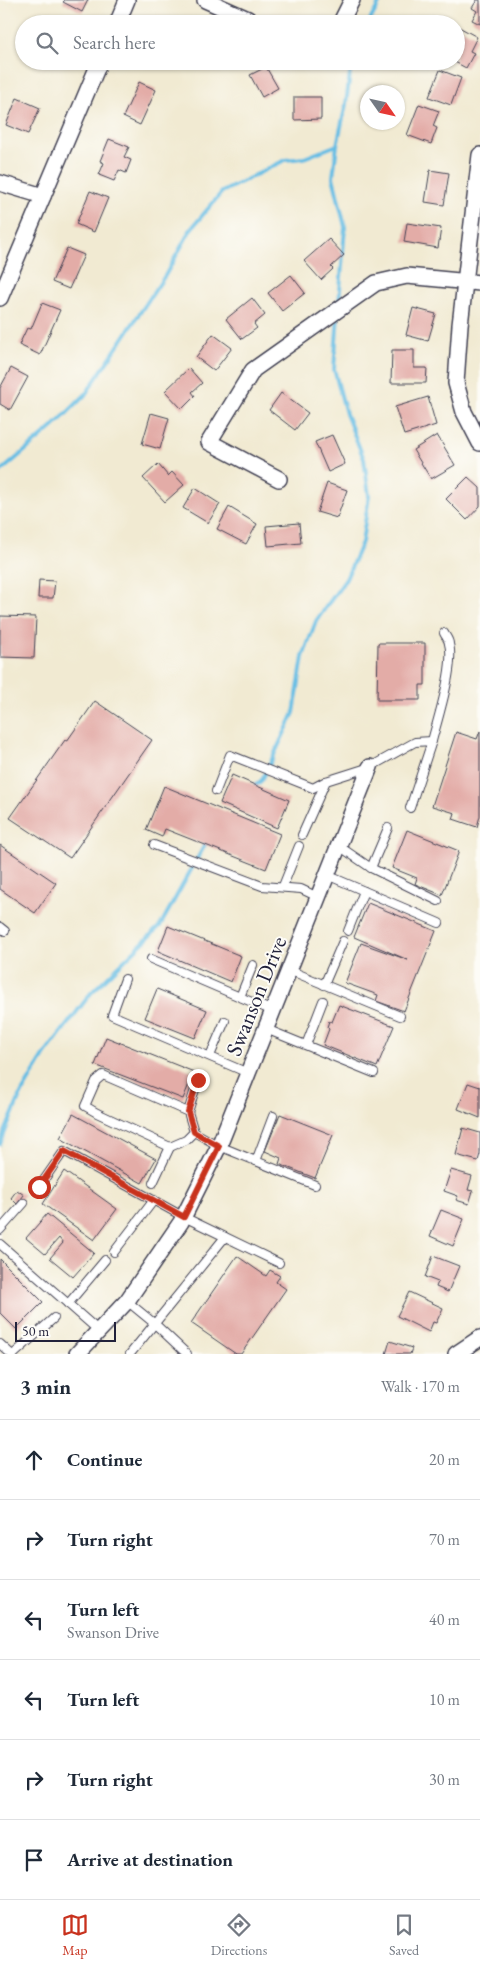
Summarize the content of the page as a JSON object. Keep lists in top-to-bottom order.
{
  "streets": {
    "street": ["Swanson Drive"]
  },
  "scale_bar": "50 m",
  "north": "bottom right",
  "page": {
    "search": "Search here",
    "scale": "50 m",
    "heading": ["3 min", "Walk · 170 m"],
    "list": [
      ["Continue", "20 m"],
      ["Turn right", "70 m"],
      ["Turn left", "Swanson Drive", "40 m"],
      ["Turn left", "10 m"],
      ["Turn right", "30 m"],
      "Arrive at destination"
    ],
    "nav": ["Map", "Directions", "Saved"]
  }
}
